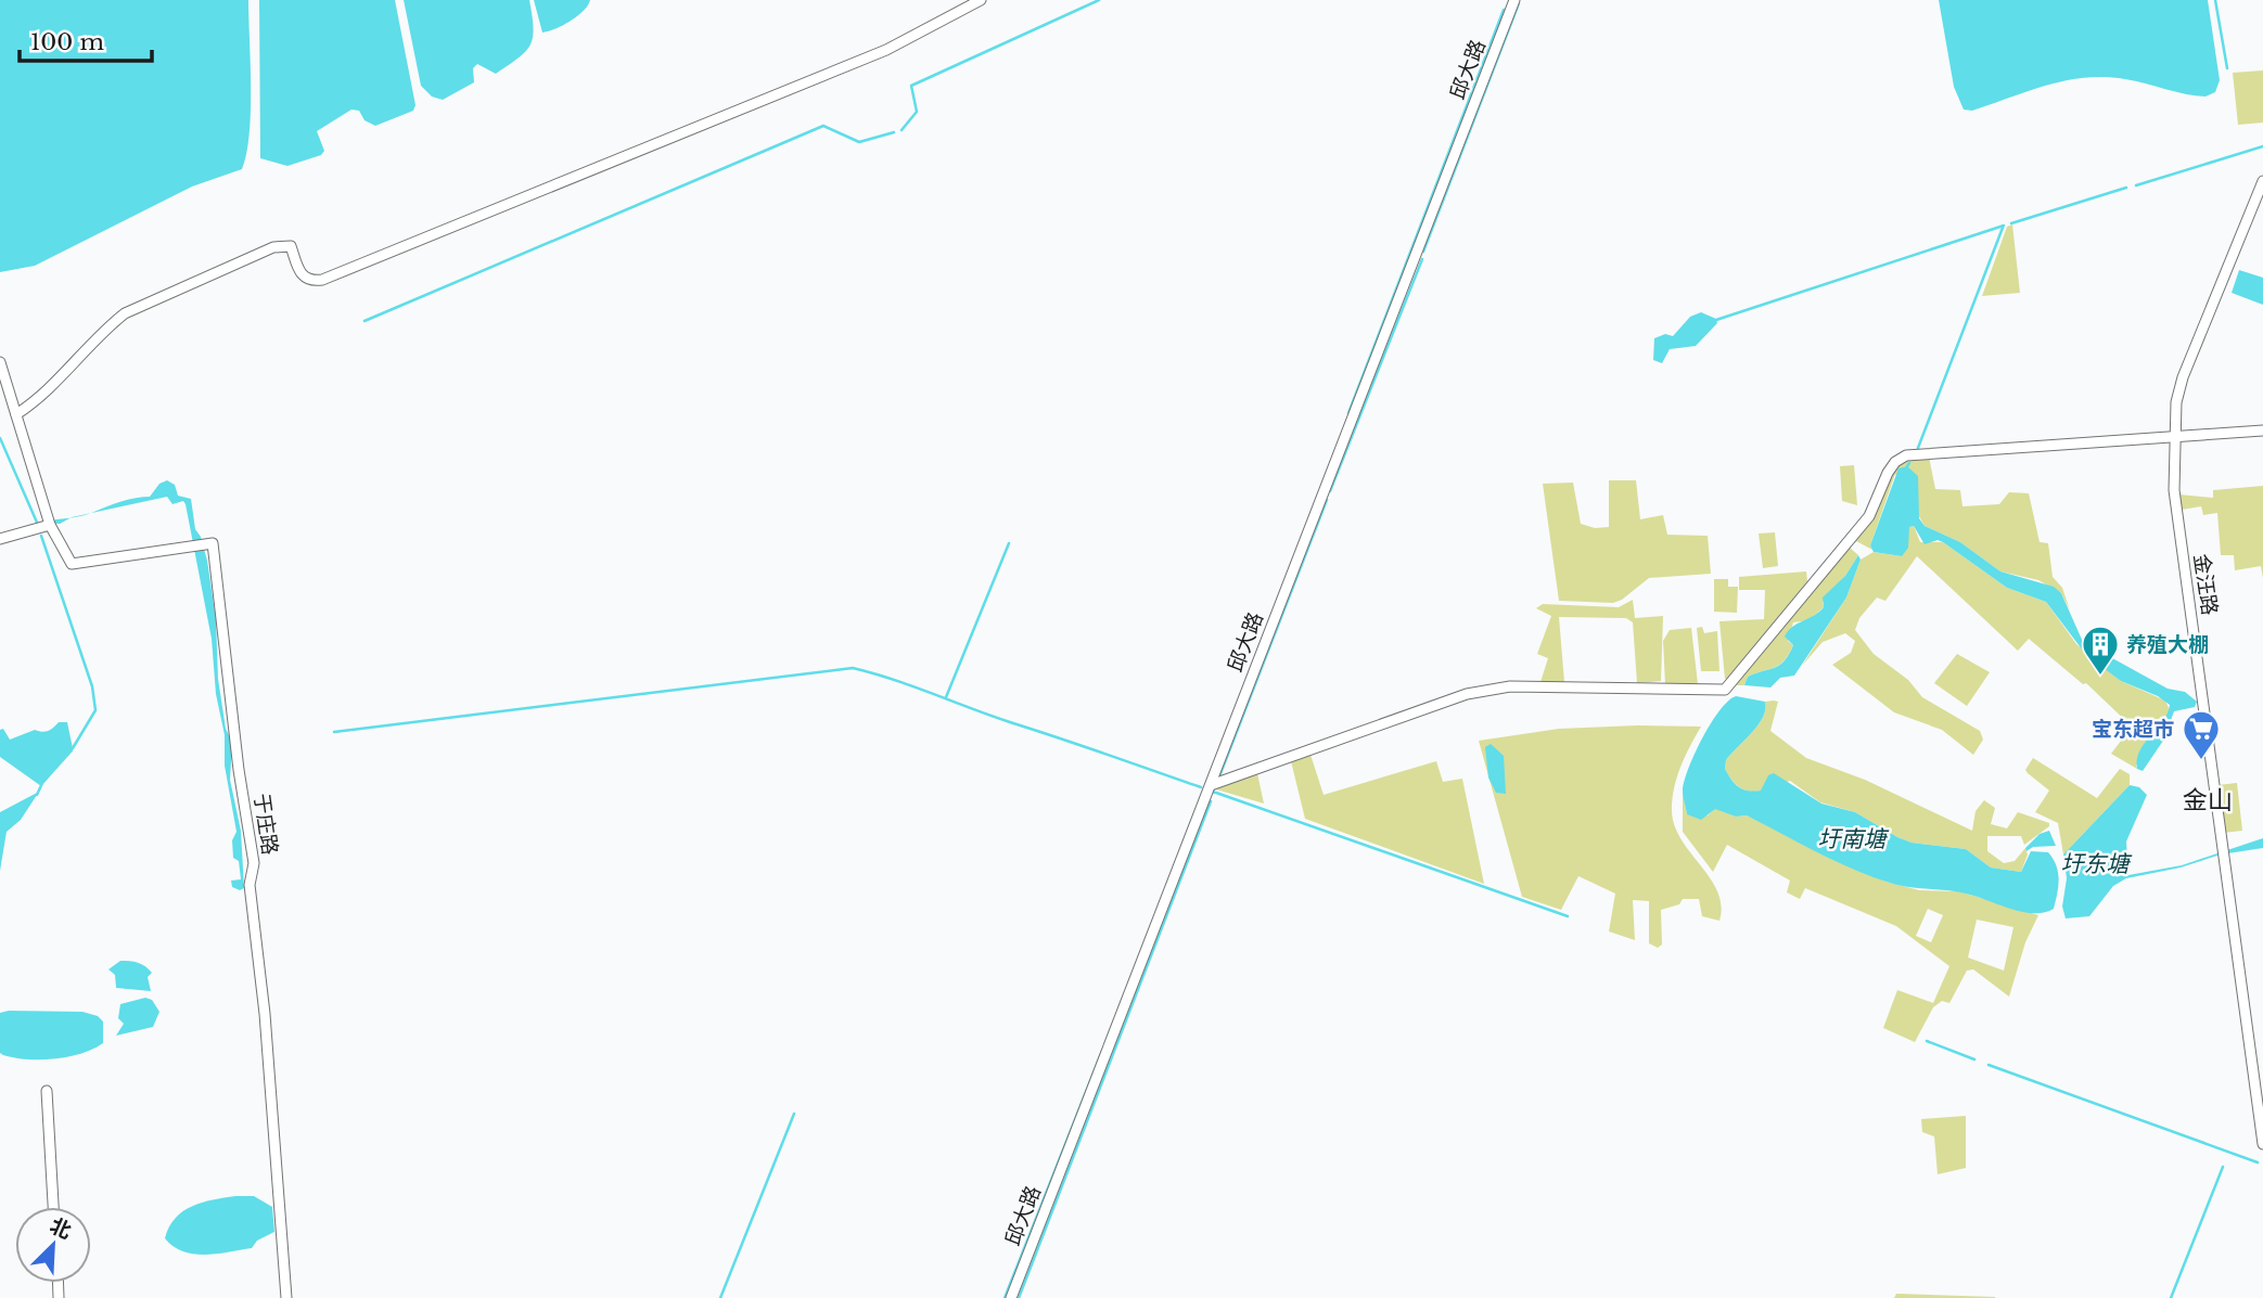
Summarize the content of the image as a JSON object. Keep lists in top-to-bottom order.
{
  "streets": {
    "street": ["邱大路", "金汪路", "于庄路"]
  },
  "districts": ["金山"],
  "water": ["圩南塘", "圩东塘"],
  "places": {
    "building": ["养殖大棚"],
    "supermarket": ["宝东超市"]
  },
  "scale_bar": "100 m",
  "north": "top right"
}
